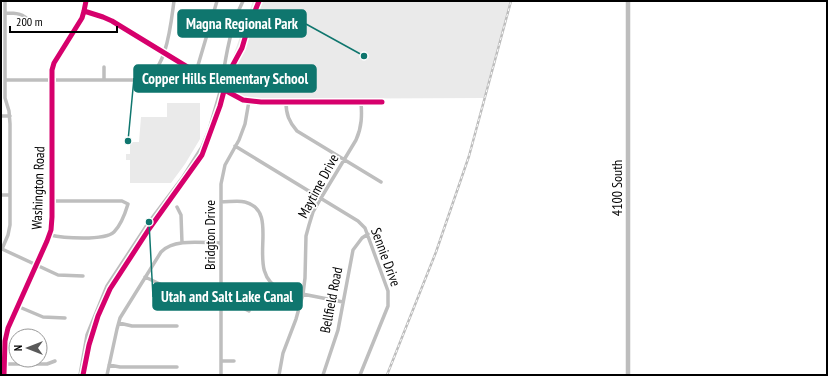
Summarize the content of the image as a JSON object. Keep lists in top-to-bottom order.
{
  "streets": {
    "main road": ["4100 South"],
    "street": [
      "Maytime Drive",
      "Washington Road",
      "Bridgton Drive",
      "Sennie Drive",
      "Bellfield Road"
    ]
  },
  "crossings": [
    ["Maytime Drive", "Sennie Drive"],
    ["Bridgton Drive", "Sennie Drive"],
    ["Sennie Drive", "Bellfield Road"]
  ],
  "places": ["Magna Regional Park", "Copper Hills Elementary School", "Utah and Salt Lake Canal"],
  "scale_bar": "200 m",
  "north": "left"
}
